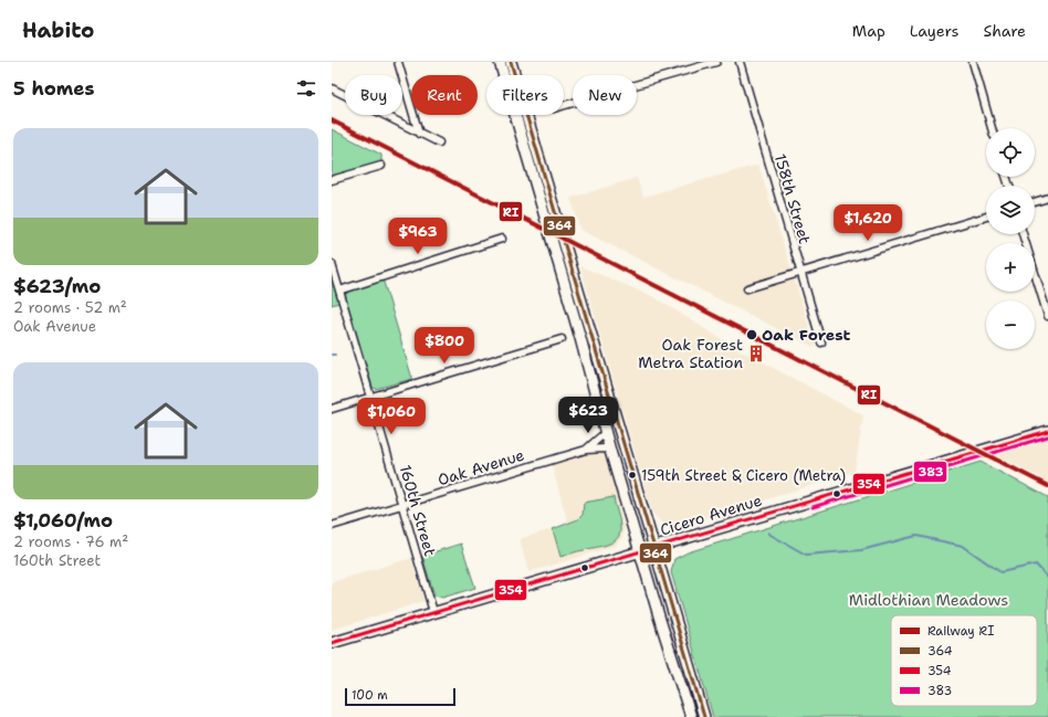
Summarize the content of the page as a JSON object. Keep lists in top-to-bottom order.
{
  "streets": {
    "main road": ["Cicero Avenue"],
    "street": ["158th Street", "Oak Avenue", "160th Street"]
  },
  "crossings": [
    ["Oak Avenue", "160th Street"],
    ["160th Street", "Cicero Avenue"]
  ],
  "parks": ["Midlothian Meadows"],
  "places": {
    "other": ["Oak Forest", "159th Street & Cicero (Metra)"],
    "building": ["Oak Forest Metra Station"]
  },
  "lines": [
    "transit line 364",
    "rail line RI",
    "transit line 354",
    "transit line 383"
  ],
  "legend": [
    "Railway RI",
    "364",
    "354",
    "383"
  ],
  "scale_bar": "100 m",
  "page": {
    "header": "Habito",
    "nav": ["Map", "Layers", "Share"],
    "heading": "5 homes",
    "chip": [
      "Buy",
      "Rent",
      "Filters",
      "New"
    ],
    "list": [
      {
        "name": "$623/mo",
        "note": "2 rooms · 52 m² · Oak Avenue"
      },
      {
        "name": "$1,060/mo",
        "note": "2 rooms · 76 m² · 160th Street"
      }
    ],
    "map_buttons": ["+", "−"],
    "price": [
      "$1,620",
      "$963",
      "$800",
      "$623",
      "$1,060"
    ],
    "scale": "100 m"
  }
}
